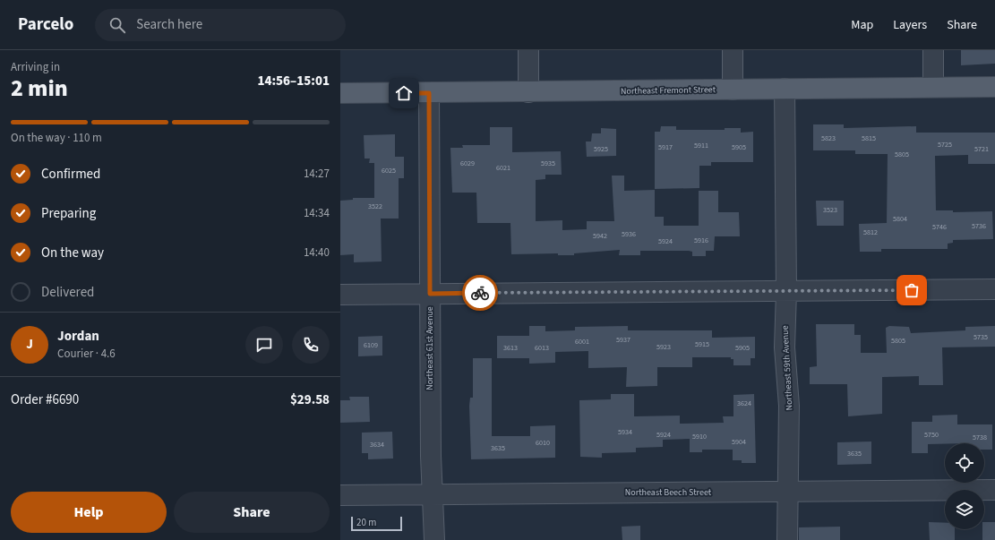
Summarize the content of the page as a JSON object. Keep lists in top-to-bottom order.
{
  "streets": {
    "main road": ["Northeast Fremont Street"],
    "street": ["Northeast 61st Avenue", "Northeast 59th Avenue", "Northeast Beech Street"]
  },
  "crossings": [
    ["Northeast Fremont Street", "Northeast 61st Avenue"],
    ["Northeast Fremont Street", "Northeast 59th Avenue"],
    ["Northeast 61st Avenue", "Northeast Beech Street"],
    ["Northeast 59th Avenue", "Northeast Beech Street"]
  ],
  "house_numbers": [
    "5823",
    "5815",
    "5725",
    "5911",
    "5917",
    "5905",
    "5925",
    "5721",
    "5805",
    "6029",
    "5935",
    "6021",
    "6025",
    "3522",
    "3523",
    "5804",
    "5736",
    "5746",
    "5812",
    "5936",
    "5942",
    "5916",
    "5924",
    "5735",
    "5937",
    "5805",
    "6001",
    "5915",
    "6109",
    "5923",
    "3613",
    "6013",
    "5905",
    "3624",
    "5934",
    "5924",
    "5750",
    "5910",
    "5738",
    "5904",
    "6010",
    "3634",
    "3635",
    "3635"
  ],
  "scale_bar": "20 m",
  "page": {
    "header": "Parcelo",
    "search": "Search here",
    "nav": ["Map", "Layers", "Share"],
    "heading": ["2 min", "Arriving in", "14:56–15:01"],
    "panel": [
      "Jordan",
      "Courier · 4.6",
      "Order #6690",
      "$29.58"
    ],
    "bar": "On the way · 110 m",
    "list": [
      ["Confirmed", "14:27"],
      ["Preparing", "14:34"],
      ["On the way", "14:40"],
      "Delivered"
    ],
    "round": "J",
    "buttons": ["Help", "Share"],
    "scale": "20 m"
  }
}
